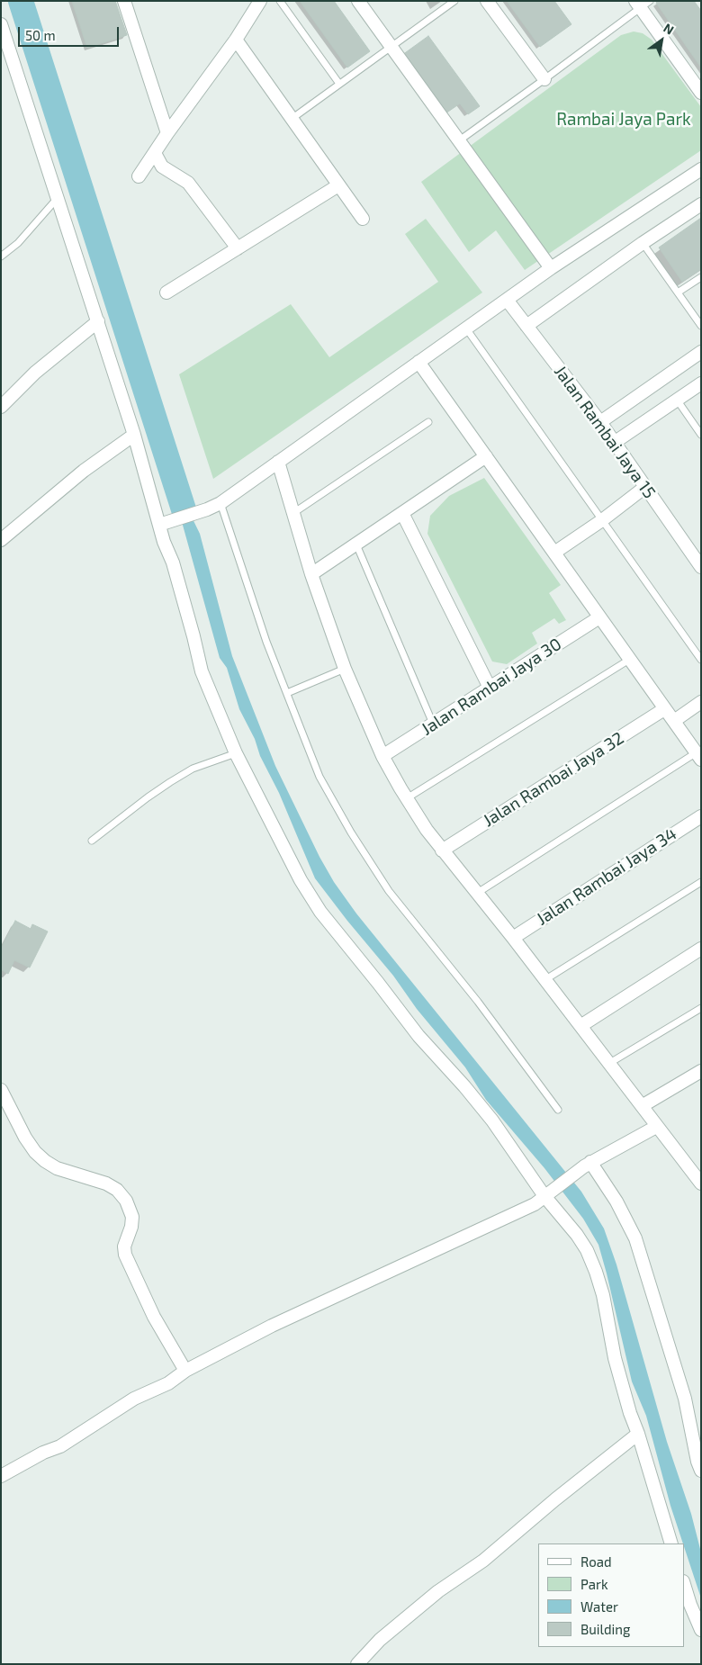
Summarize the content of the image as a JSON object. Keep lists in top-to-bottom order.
{
  "streets": {
    "street": [
      "Jalan Rambai Jaya 15",
      "Jalan Rambai Jaya 30",
      "Jalan Rambai Jaya 32",
      "Jalan Rambai Jaya 34"
    ]
  },
  "parks": ["Rambai Jaya Park"],
  "legend": [
    "Road",
    "Park",
    "Water",
    "Building"
  ],
  "scale_bar": "50 m",
  "north": "top right"
}
